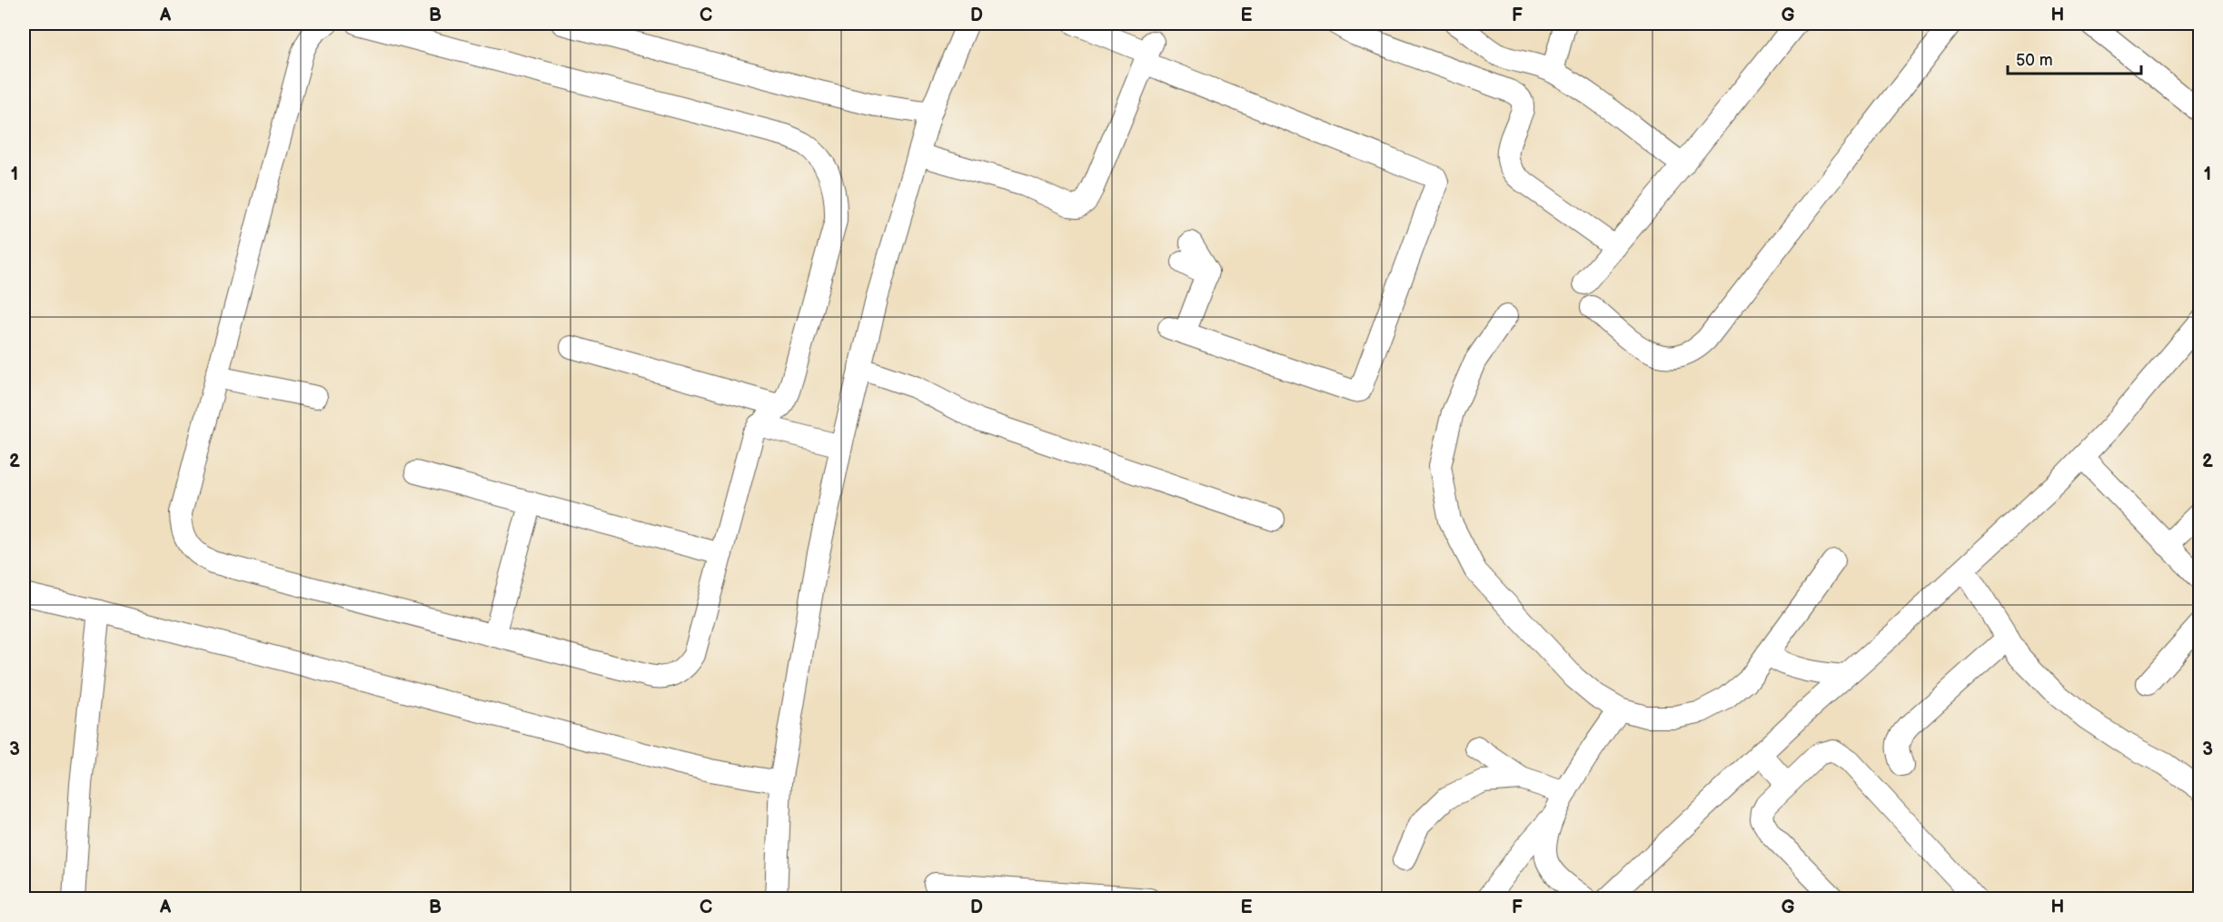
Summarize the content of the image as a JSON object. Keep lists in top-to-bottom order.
{
  "scale_bar": "50 m",
  "grid": {
    "columns": [
      "A",
      "B",
      "C",
      "D",
      "E",
      "F",
      "G",
      "H"
    ],
    "rows": ["1", "2", "3"]
  }
}
